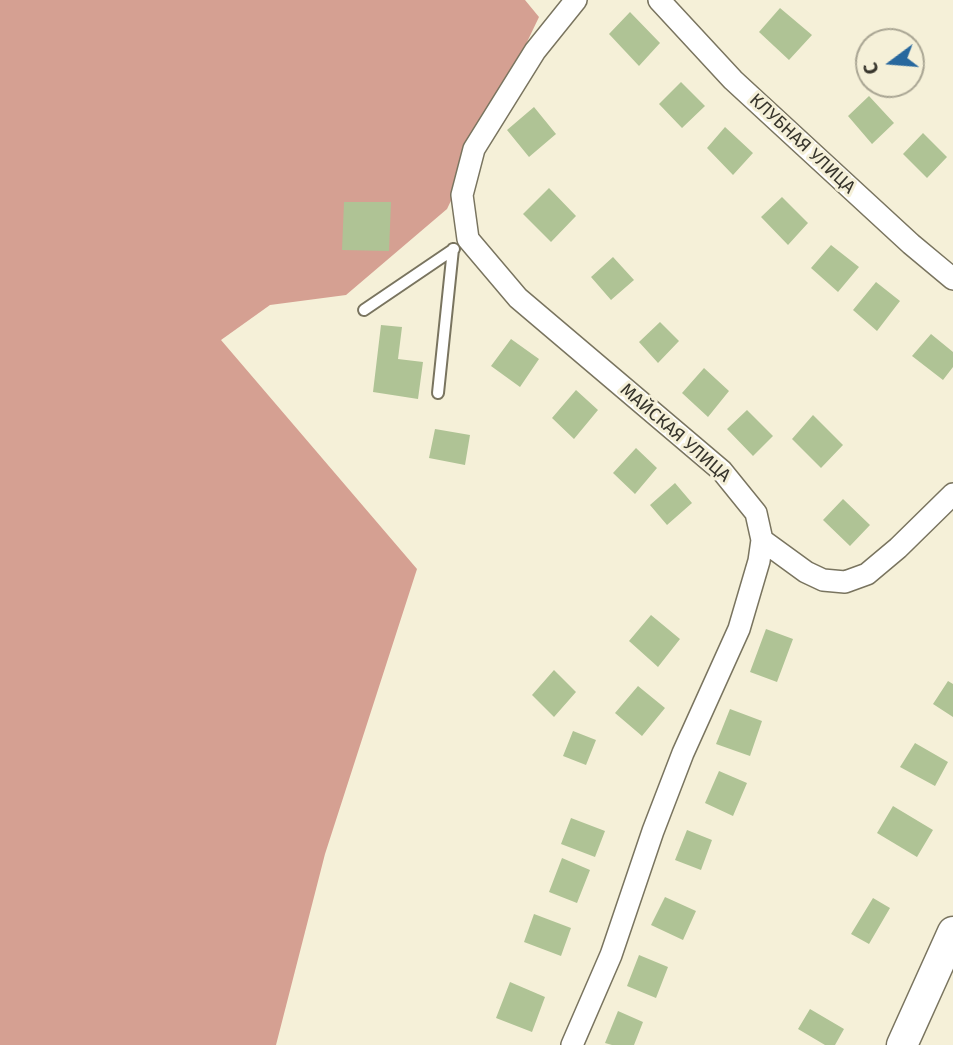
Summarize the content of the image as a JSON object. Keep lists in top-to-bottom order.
{
  "streets": {
    "street": ["КЛУБНАЯ УЛИЦА", "МАЙСКАЯ УЛИЦА"]
  },
  "north": "left"
}
